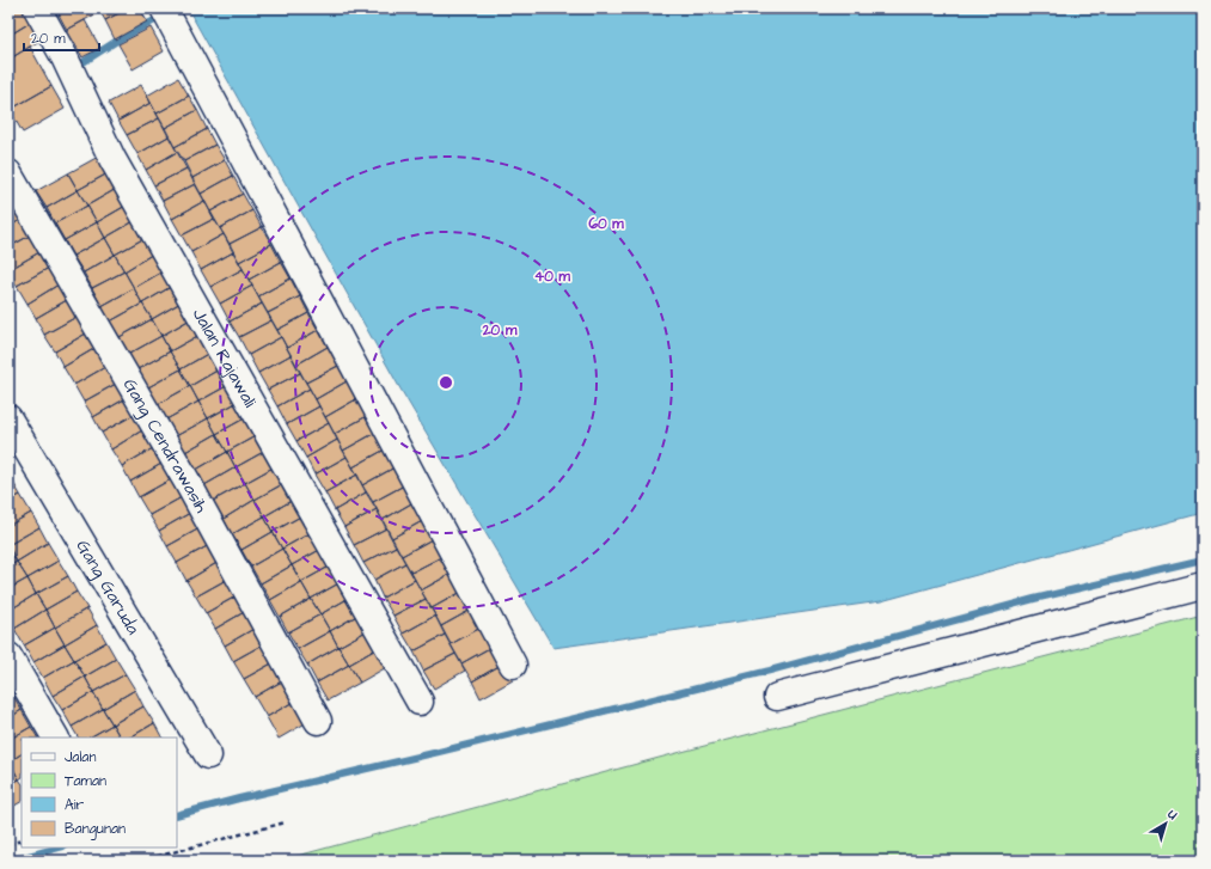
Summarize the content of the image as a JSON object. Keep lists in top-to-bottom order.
{
  "streets": {
    "street": ["Jalan Rajawali", "Gang Cendrawasih", "Gang Garuda"]
  },
  "legend": [
    "Jalan",
    "Taman",
    "Air",
    "Bangunan"
  ],
  "scale_bar": "20 m",
  "north": "top right",
  "rings": ["60 m", "40 m", "20 m"]
}
